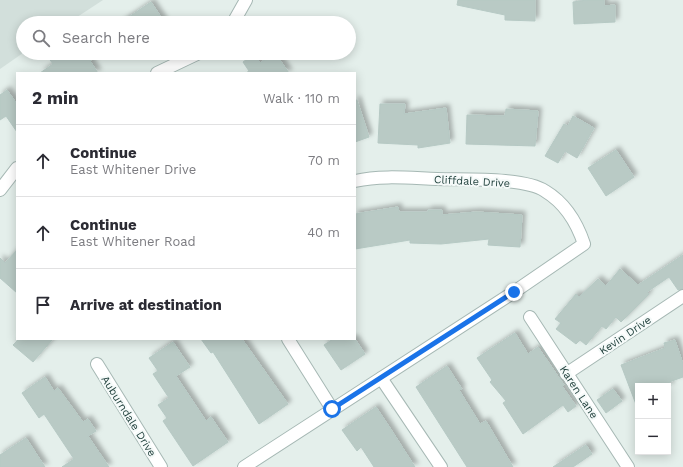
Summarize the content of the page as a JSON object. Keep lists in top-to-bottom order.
{
  "streets": {
    "street": [
      "Cliffdale Drive",
      "Kevin Drive",
      "Karen Lane",
      "Auburndale Drive"
    ]
  },
  "crossings": [
    ["Kevin Drive", "Karen Lane"]
  ],
  "page": {
    "search": "Search here",
    "heading": ["2 min", "Walk · 110 m"],
    "list": [
      ["Continue", "East Whitener Drive", "70 m"],
      ["Continue", "East Whitener Road", "40 m"],
      "Arrive at destination"
    ],
    "map_buttons": ["+", "−"]
  }
}
